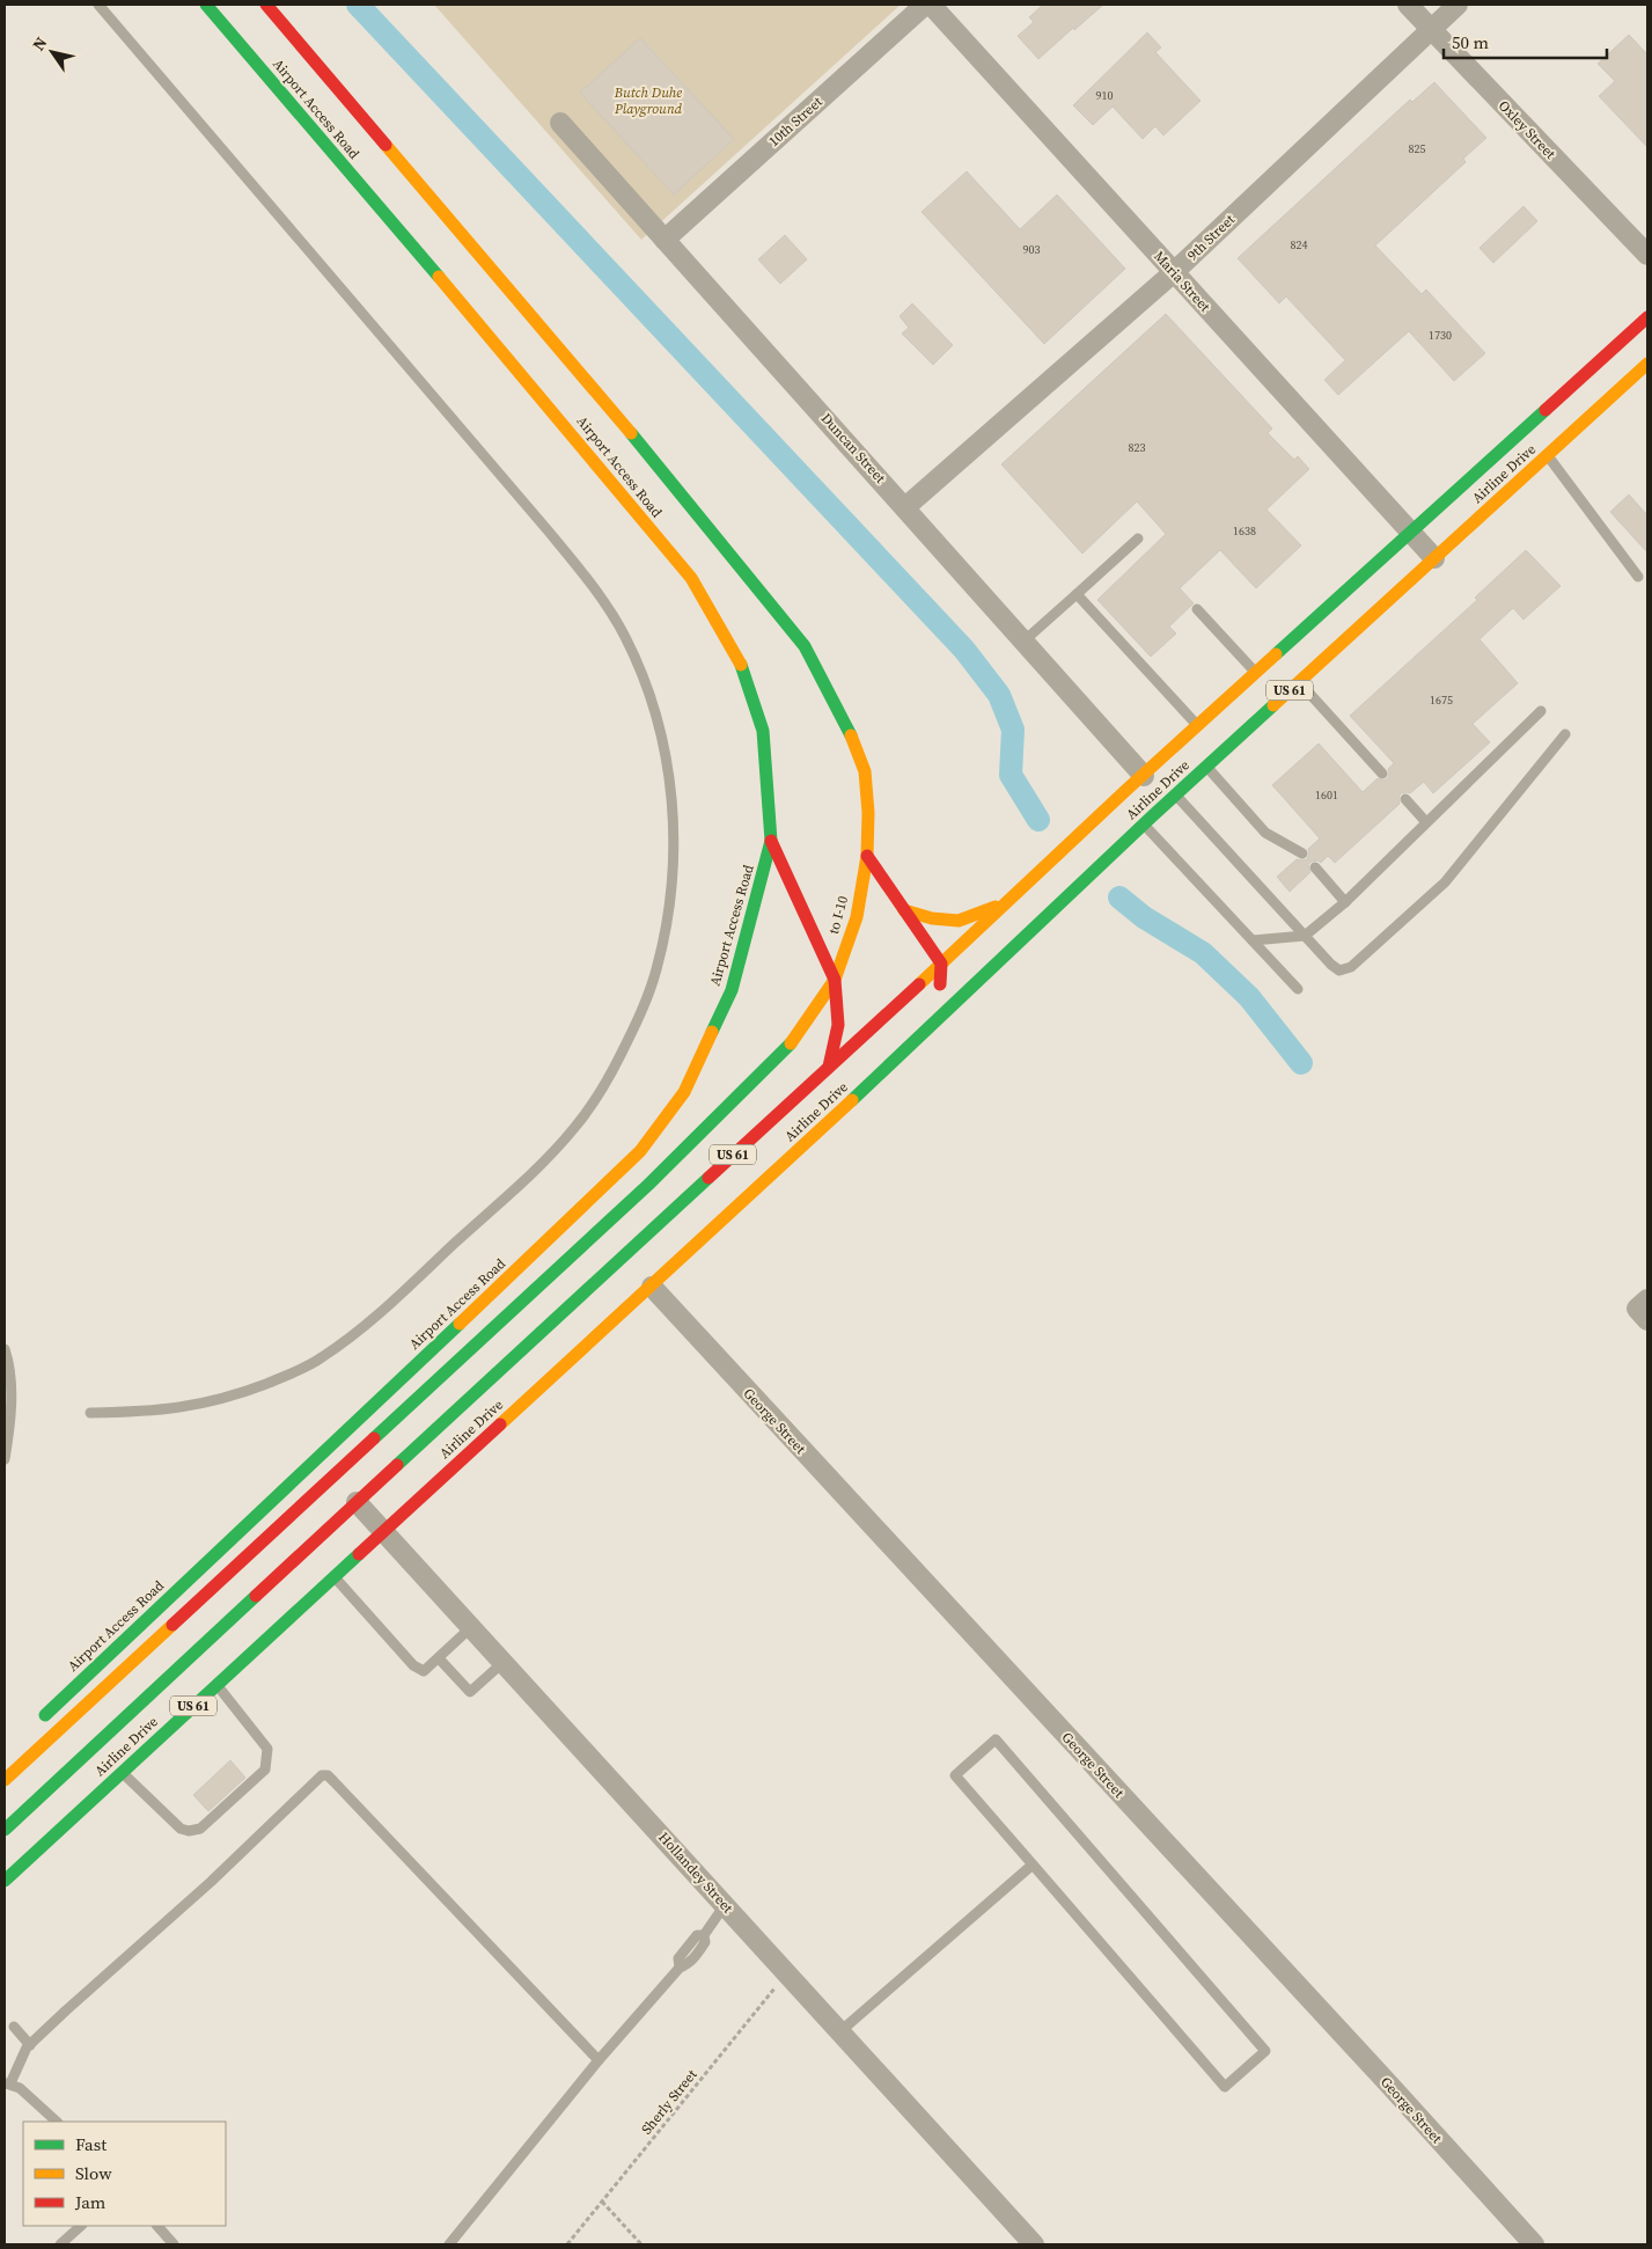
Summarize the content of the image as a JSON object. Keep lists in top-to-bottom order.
{
  "streets": {
    "main road": [
      "Airport Access Road",
      "Airline Drive",
      "US 61",
      "to I-10"
    ],
    "street": [
      "10th Street",
      "Oxley Street",
      "9th Street",
      "Maria Street",
      "Duncan Street",
      "George Street",
      "Hollandey Street"
    ],
    "path": ["Sherly Street"]
  },
  "crossings": [
    ["Airport Access Road", "to I-10"],
    ["10th Street", "Duncan Street"],
    ["Oxley Street", "9th Street"],
    ["9th Street", "Maria Street"],
    ["9th Street", "Duncan Street"],
    ["Maria Street", "Airline Drive"],
    ["Duncan Street", "Airline Drive"],
    ["Airline Drive", "George Street"],
    ["Airline Drive", "Hollandey Street"],
    ["Hollandey Street", "Sherly Street"]
  ],
  "parks": ["Butch Duhe Playground"],
  "house_numbers": [
    "910",
    "825",
    "824",
    "903",
    "1730",
    "823",
    "1638",
    "1675",
    "1601"
  ],
  "legend": ["Fast", "Slow", "Jam"],
  "scale_bar": "50 m",
  "north": "top left"
}
